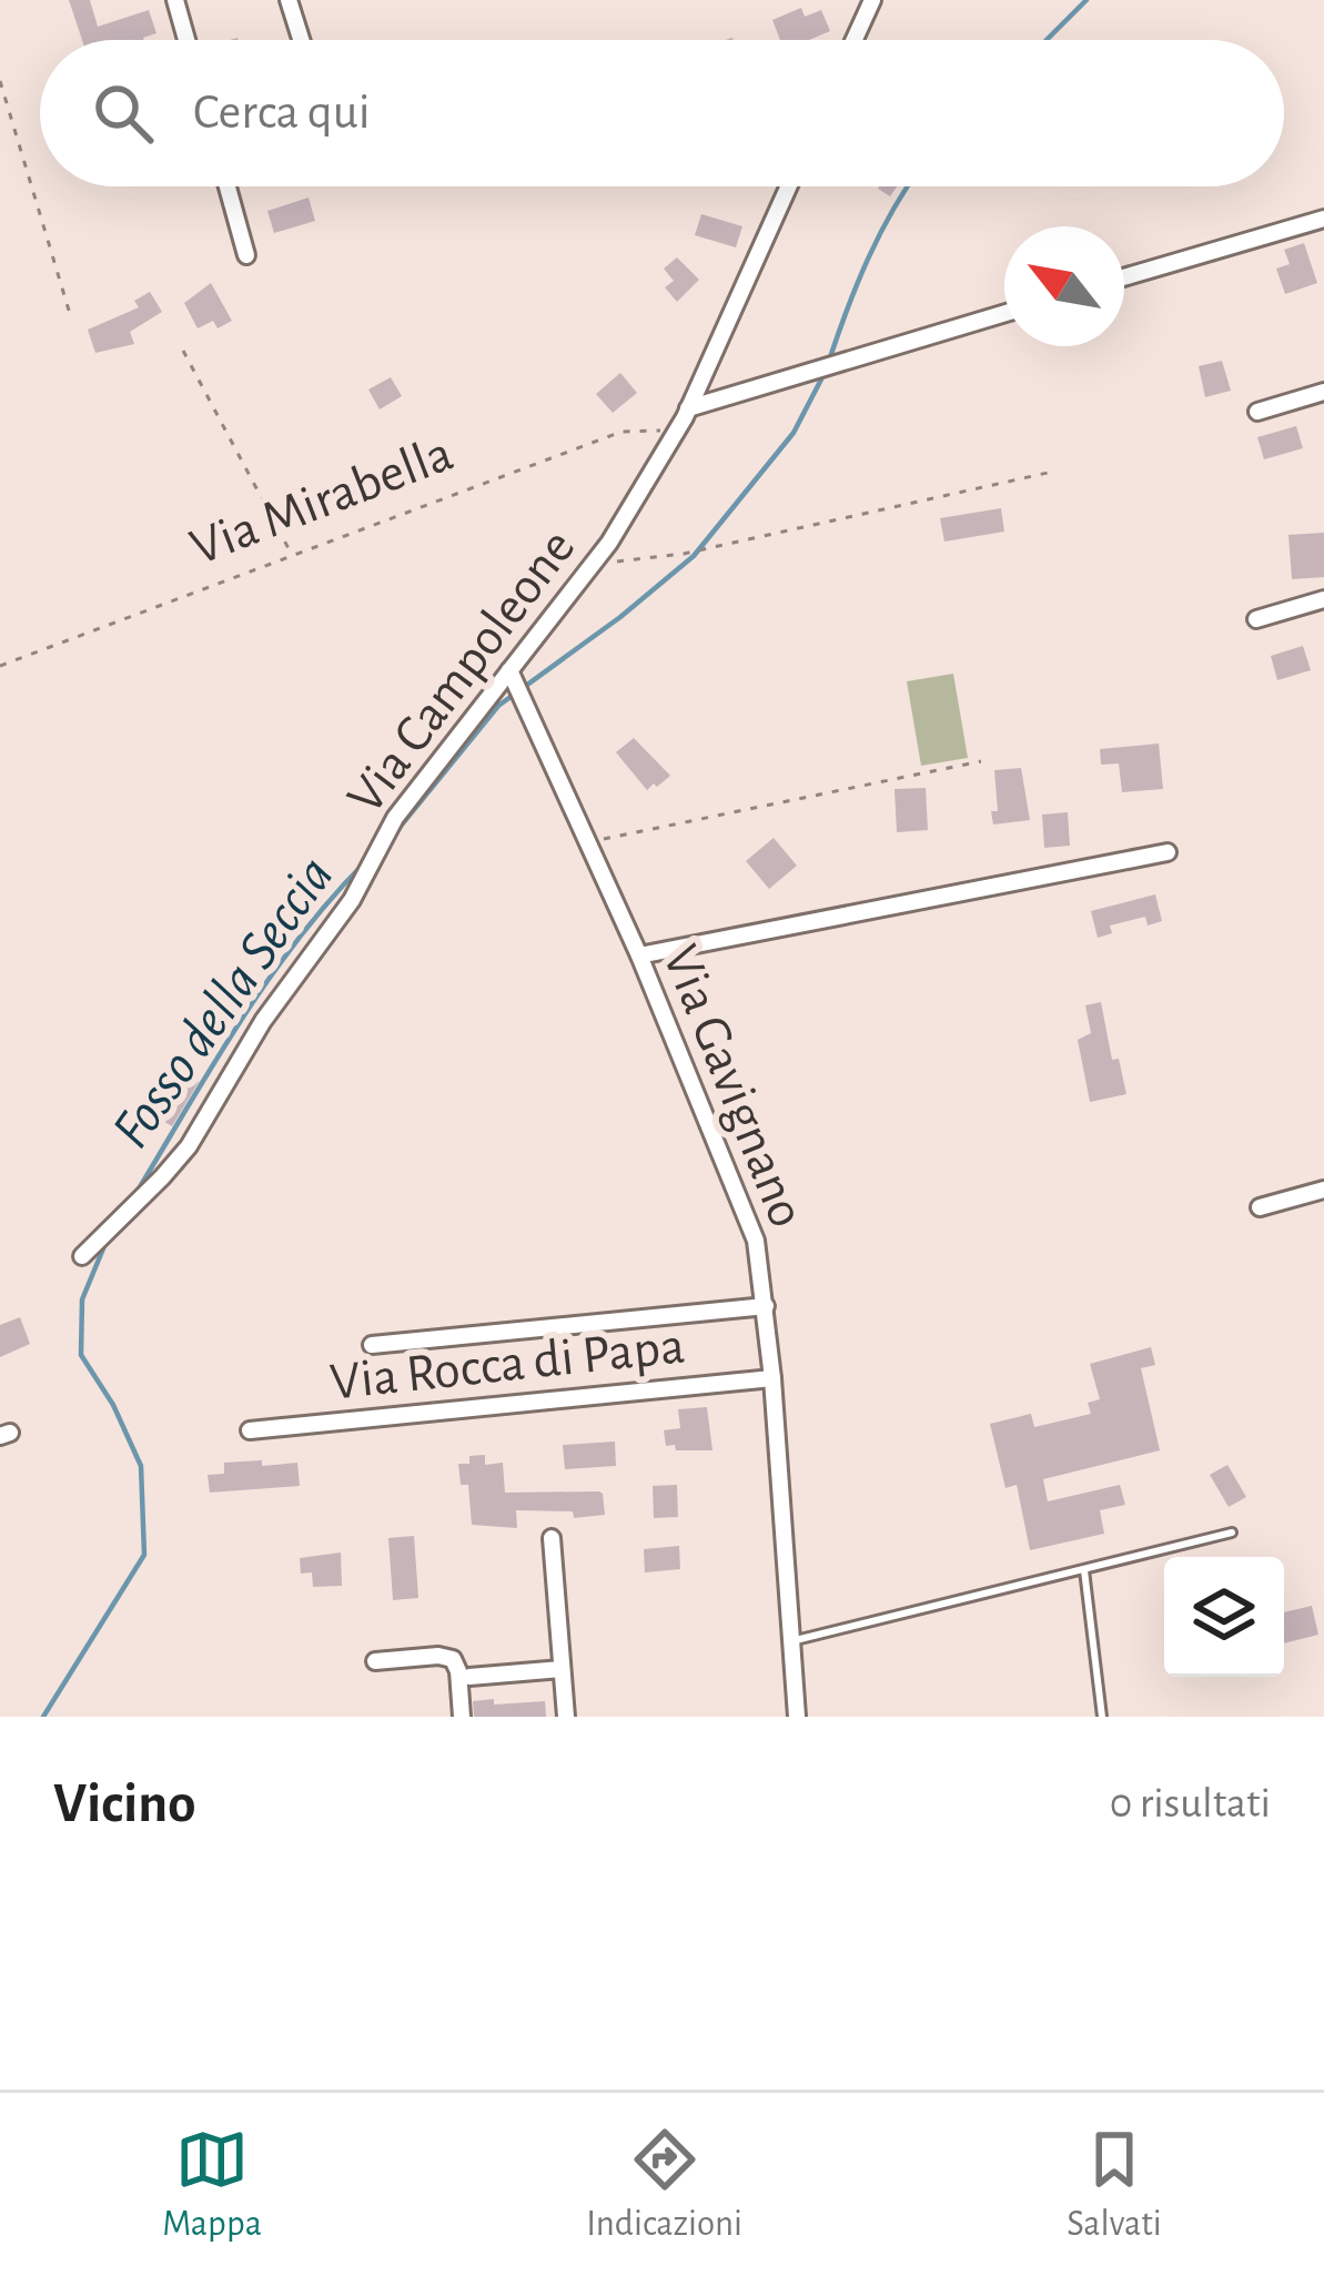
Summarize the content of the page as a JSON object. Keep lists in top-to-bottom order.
{
  "streets": {
    "street": ["Via Campoleone", "Via Gavignano", "Via Rocca di Papa"],
    "path": ["Via Mirabella"]
  },
  "crossings": [
    ["Via Mirabella", "Via Campoleone"],
    ["Via Campoleone", "Via Gavignano"],
    ["Via Gavignano", "Via Rocca di Papa"]
  ],
  "water": ["Fosso della Seccia"],
  "north": "top left",
  "page": {
    "search": "Cerca qui",
    "heading": ["Vicino", "0 risultati"],
    "nav": ["Mappa", "Indicazioni", "Salvati"]
  }
}
